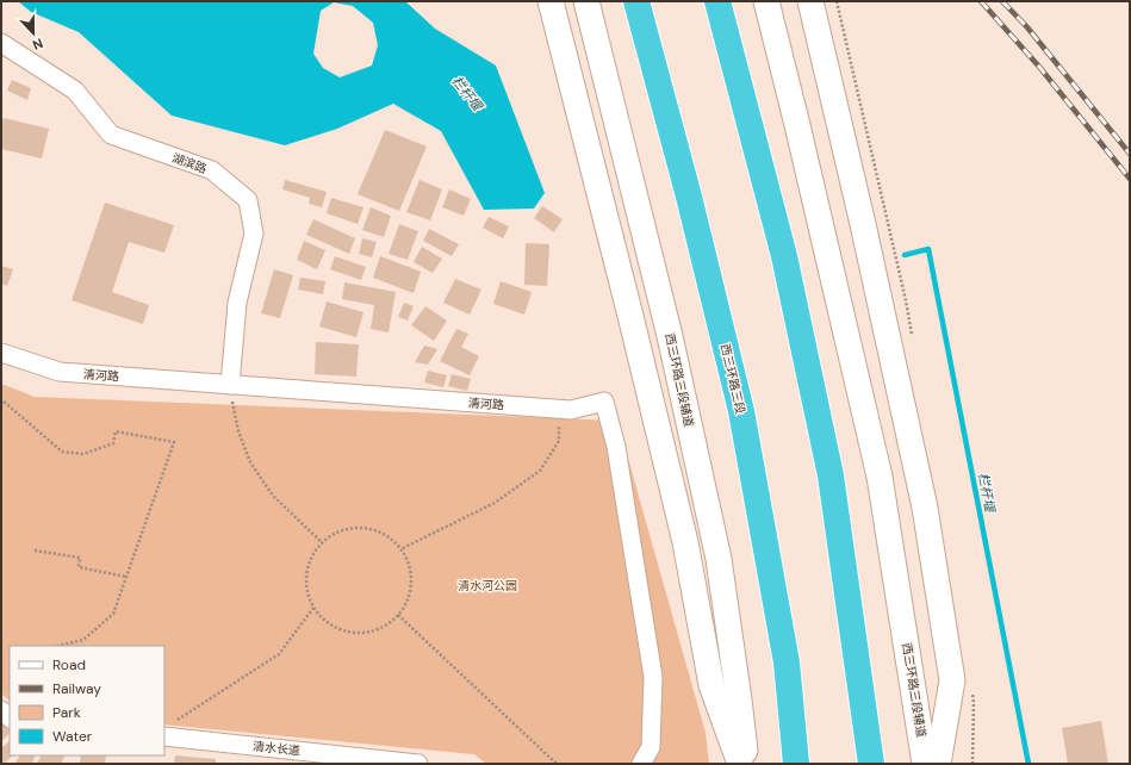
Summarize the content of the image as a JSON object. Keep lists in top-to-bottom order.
{
  "streets": {
    "highway": ["西三环路三段"],
    "main road": ["西三环路三段辅道"],
    "street": ["湖滨路", "清河路", "清水长道"]
  },
  "crossings": [
    ["湖滨路", "清河路"]
  ],
  "water": ["栏杆堰"],
  "parks": ["清水河公园"],
  "legend": [
    "Road",
    "Railway",
    "Park",
    "Water"
  ],
  "north": "bottom"
}
